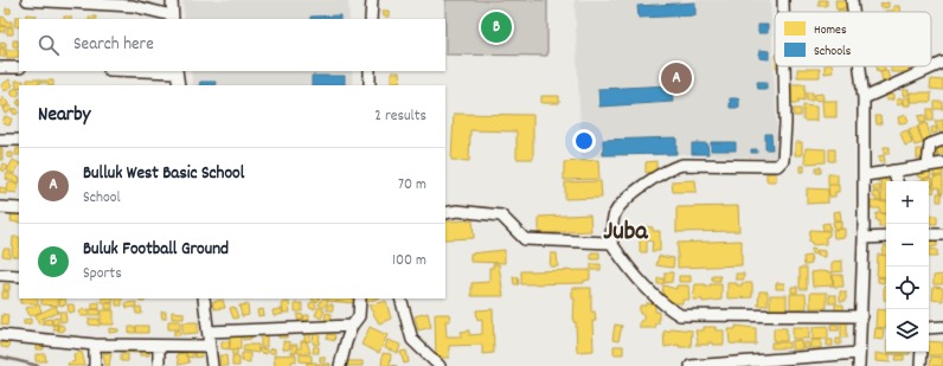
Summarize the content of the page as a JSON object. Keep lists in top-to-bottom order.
{
  "districts": ["Juba"],
  "legend": ["Homes", "Schools"],
  "page": {
    "pins": ["B", "A"],
    "search": "Search here",
    "heading": ["Nearby", "2 results"],
    "list": [
      {
        "mark": "A",
        "name": "Bulluk West Basic School",
        "note": "School",
        "value": "70 m"
      },
      {
        "mark": "B",
        "name": "Buluk Football Ground",
        "note": "Sports",
        "value": "100 m"
      }
    ],
    "map_buttons": ["+", "−"]
  }
}
